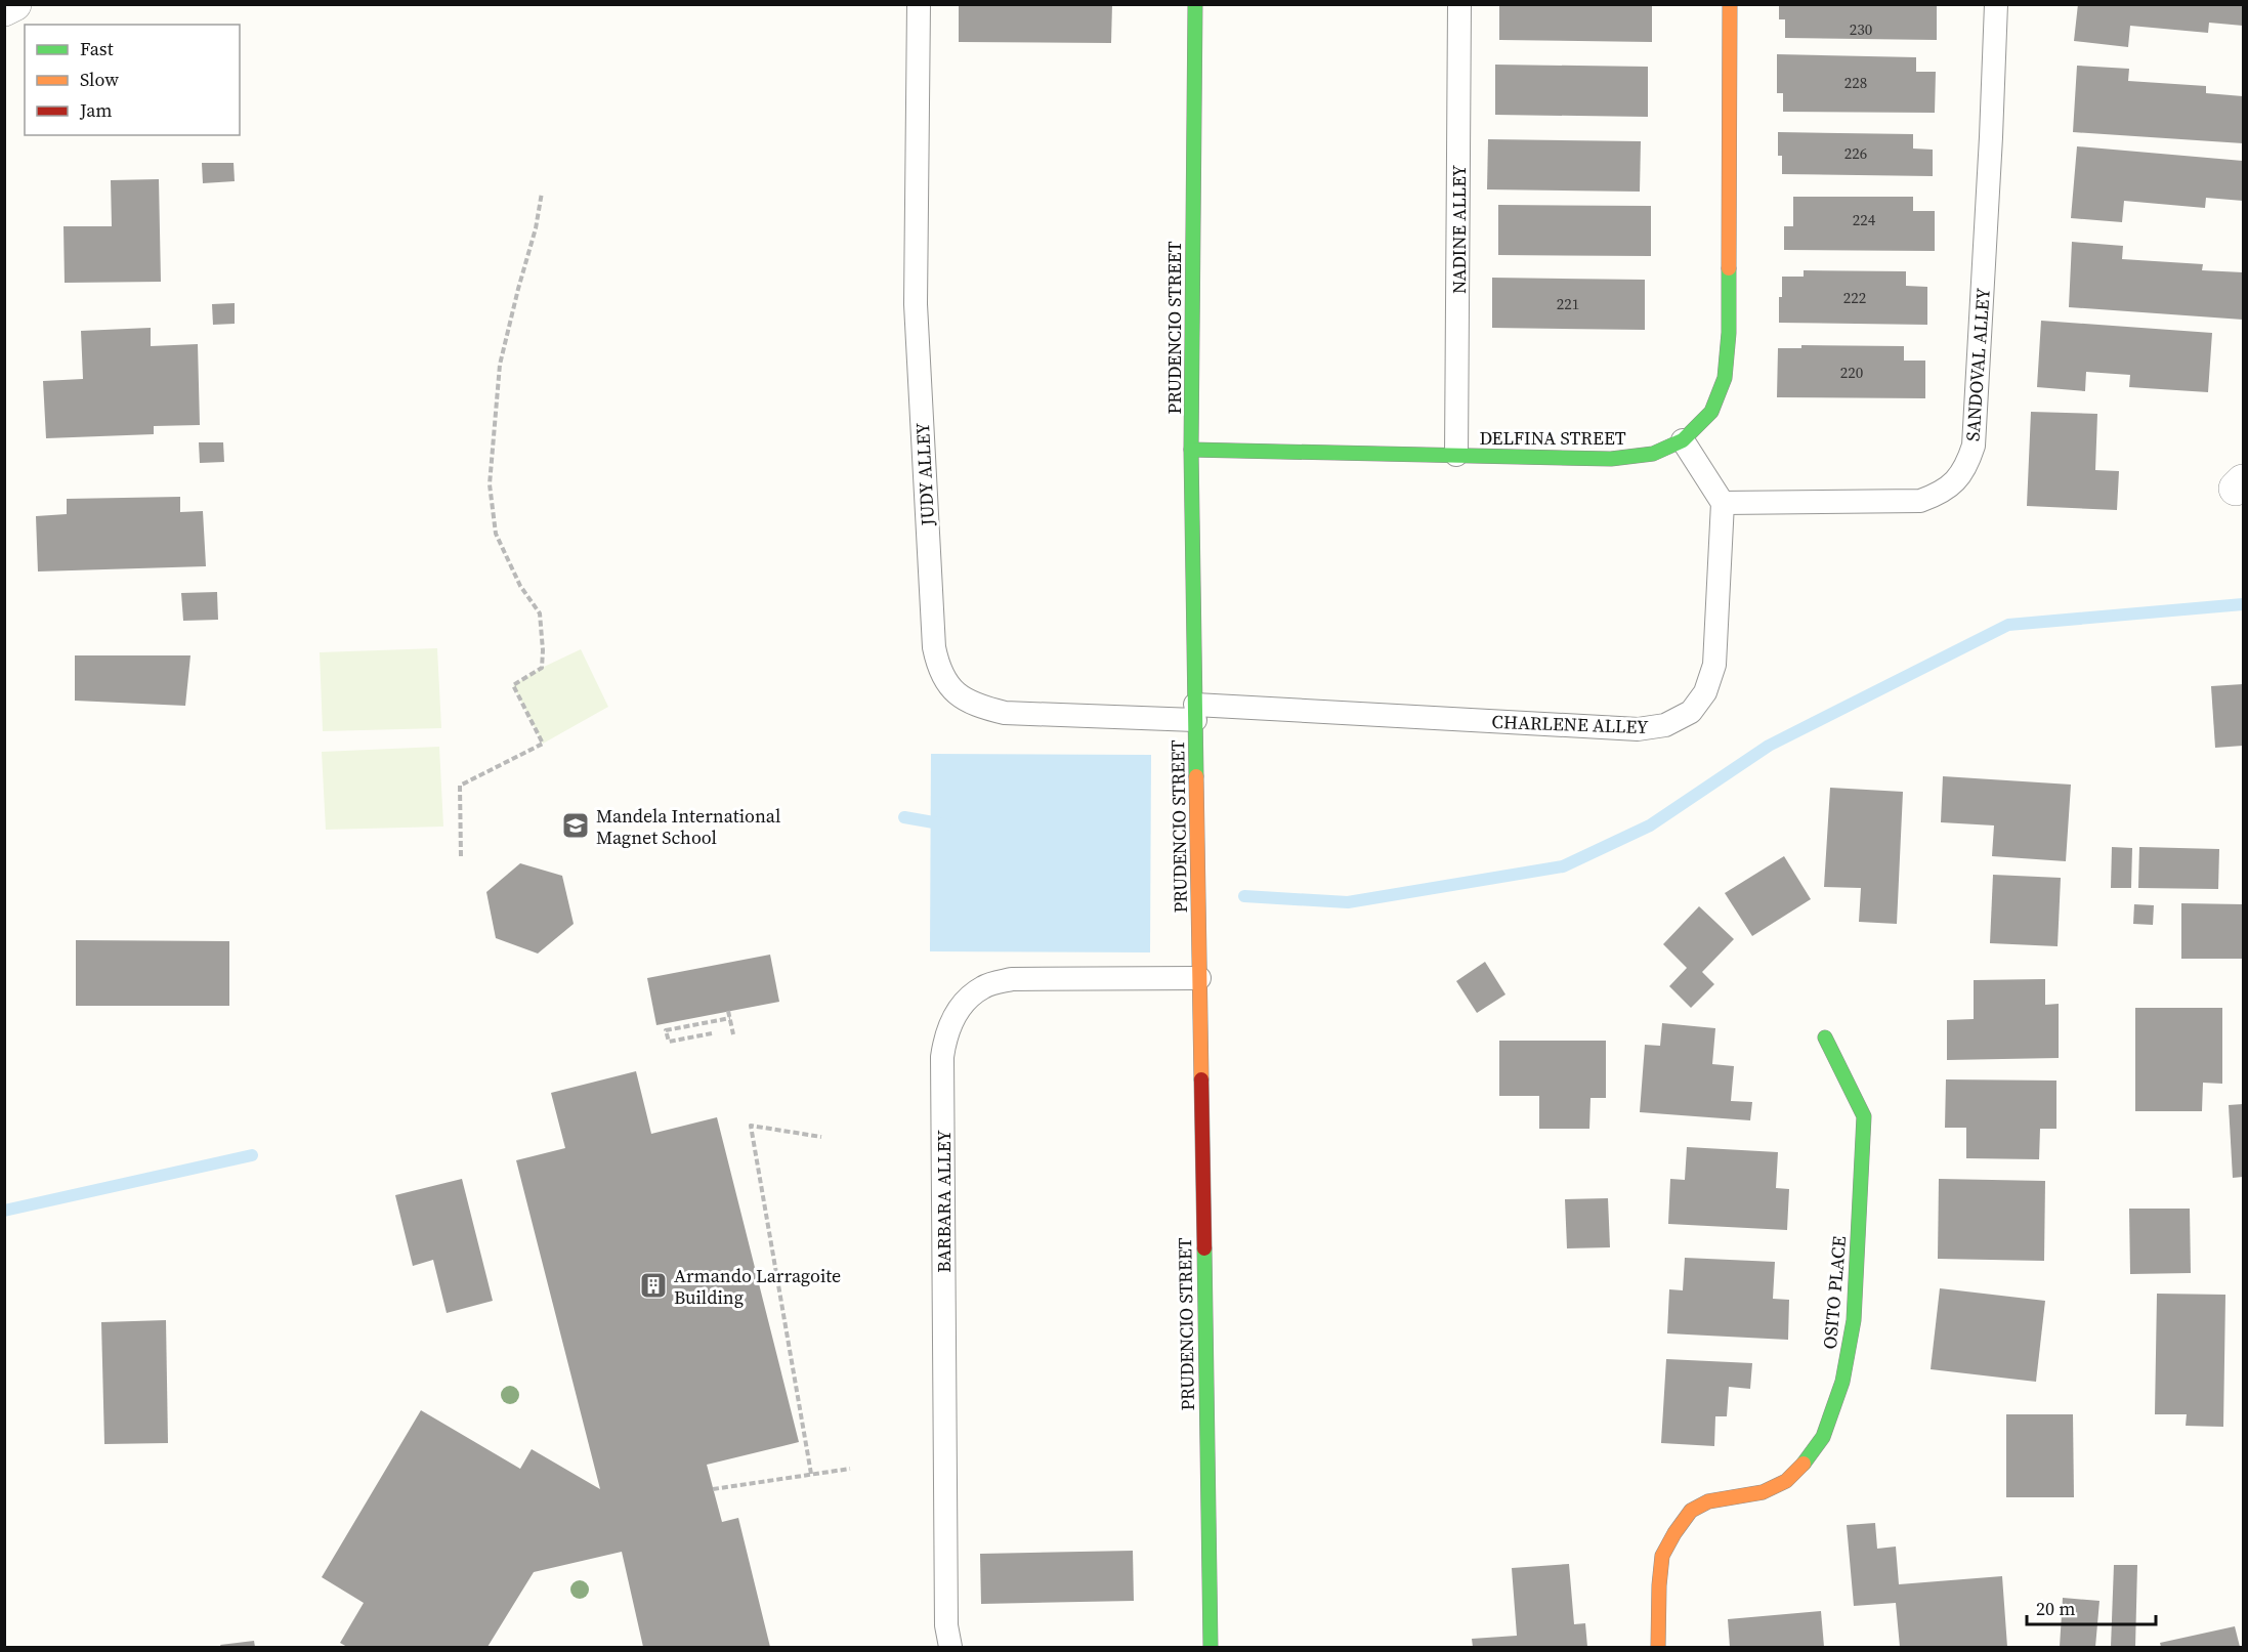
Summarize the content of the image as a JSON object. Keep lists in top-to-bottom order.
{
  "streets": {
    "street": ["PRUDENCIO STREET", "DELFINA STREET", "OSITO PLACE"],
    "lane": [
      "NADINE ALLEY",
      "SANDOVAL ALLEY",
      "JUDY ALLEY",
      "CHARLENE ALLEY",
      "BARBARA ALLEY"
    ]
  },
  "crossings": [
    ["NADINE ALLEY", "DELFINA STREET"],
    ["PRUDENCIO STREET", "DELFINA STREET"],
    ["PRUDENCIO STREET", "JUDY ALLEY"],
    ["PRUDENCIO STREET", "CHARLENE ALLEY"],
    ["PRUDENCIO STREET", "BARBARA ALLEY"],
    ["SANDOVAL ALLEY", "CHARLENE ALLEY"],
    ["JUDY ALLEY", "CHARLENE ALLEY"]
  ],
  "places": {
    "school or university": ["Mandela International Magnet School"],
    "building": ["Armando Larragoite Building"]
  },
  "house_numbers": [
    "230",
    "228",
    "226",
    "224",
    "222",
    "221",
    "220"
  ],
  "legend": ["Fast", "Slow", "Jam"],
  "scale_bar": "20 m"
}
